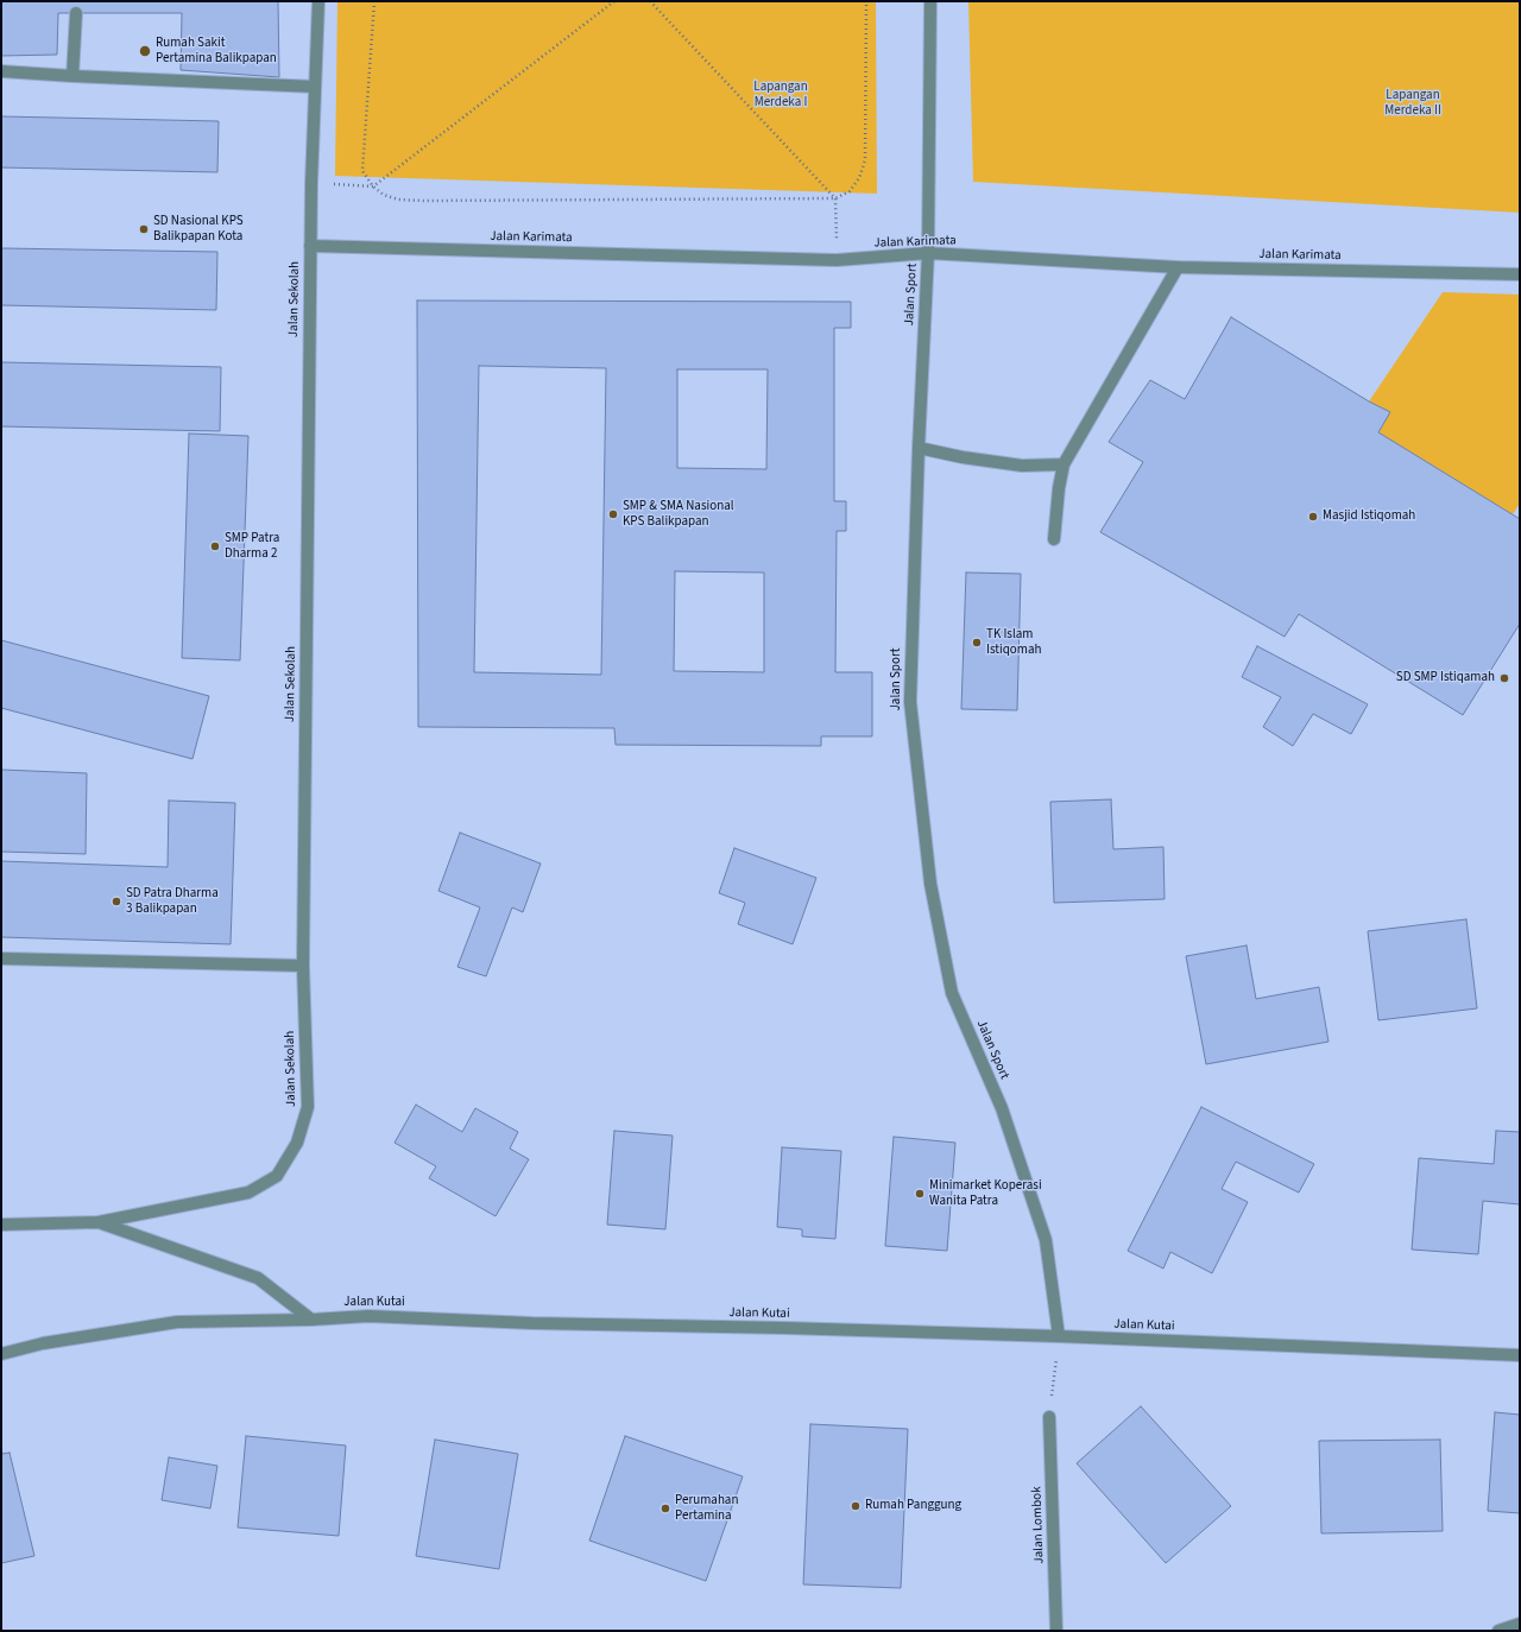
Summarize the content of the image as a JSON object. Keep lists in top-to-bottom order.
{
  "streets": {
    "street": [
      "Jalan Karimata",
      "Jalan Sport",
      "Jalan Sekolah",
      "Jalan Kutai",
      "Jalan Lombok"
    ]
  },
  "crossings": [
    ["Jalan Karimata", "Jalan Sport"],
    ["Jalan Karimata", "Jalan Sekolah"],
    ["Jalan Sport", "Jalan Kutai"]
  ],
  "parks": ["Lapangan Merdeka I", "Lapangan Merdeka II"],
  "places": [
    "Rumah Sakit Pertamina Balikpapan",
    "SD Nasional KPS Balikpapan Kota",
    "SMP & SMA Nasional KPS Balikpapan",
    "Masjid Istiqomah",
    "SMP Patra Dharma 2",
    "TK Islam Istiqomah",
    "SD SMP Istiqamah",
    "SD Patra Dharma 3 Balikpapan",
    "Minimarket Koperasi Wanita Patra",
    "Rumah Panggung",
    "Perumahan Pertamina"
  ]
}
